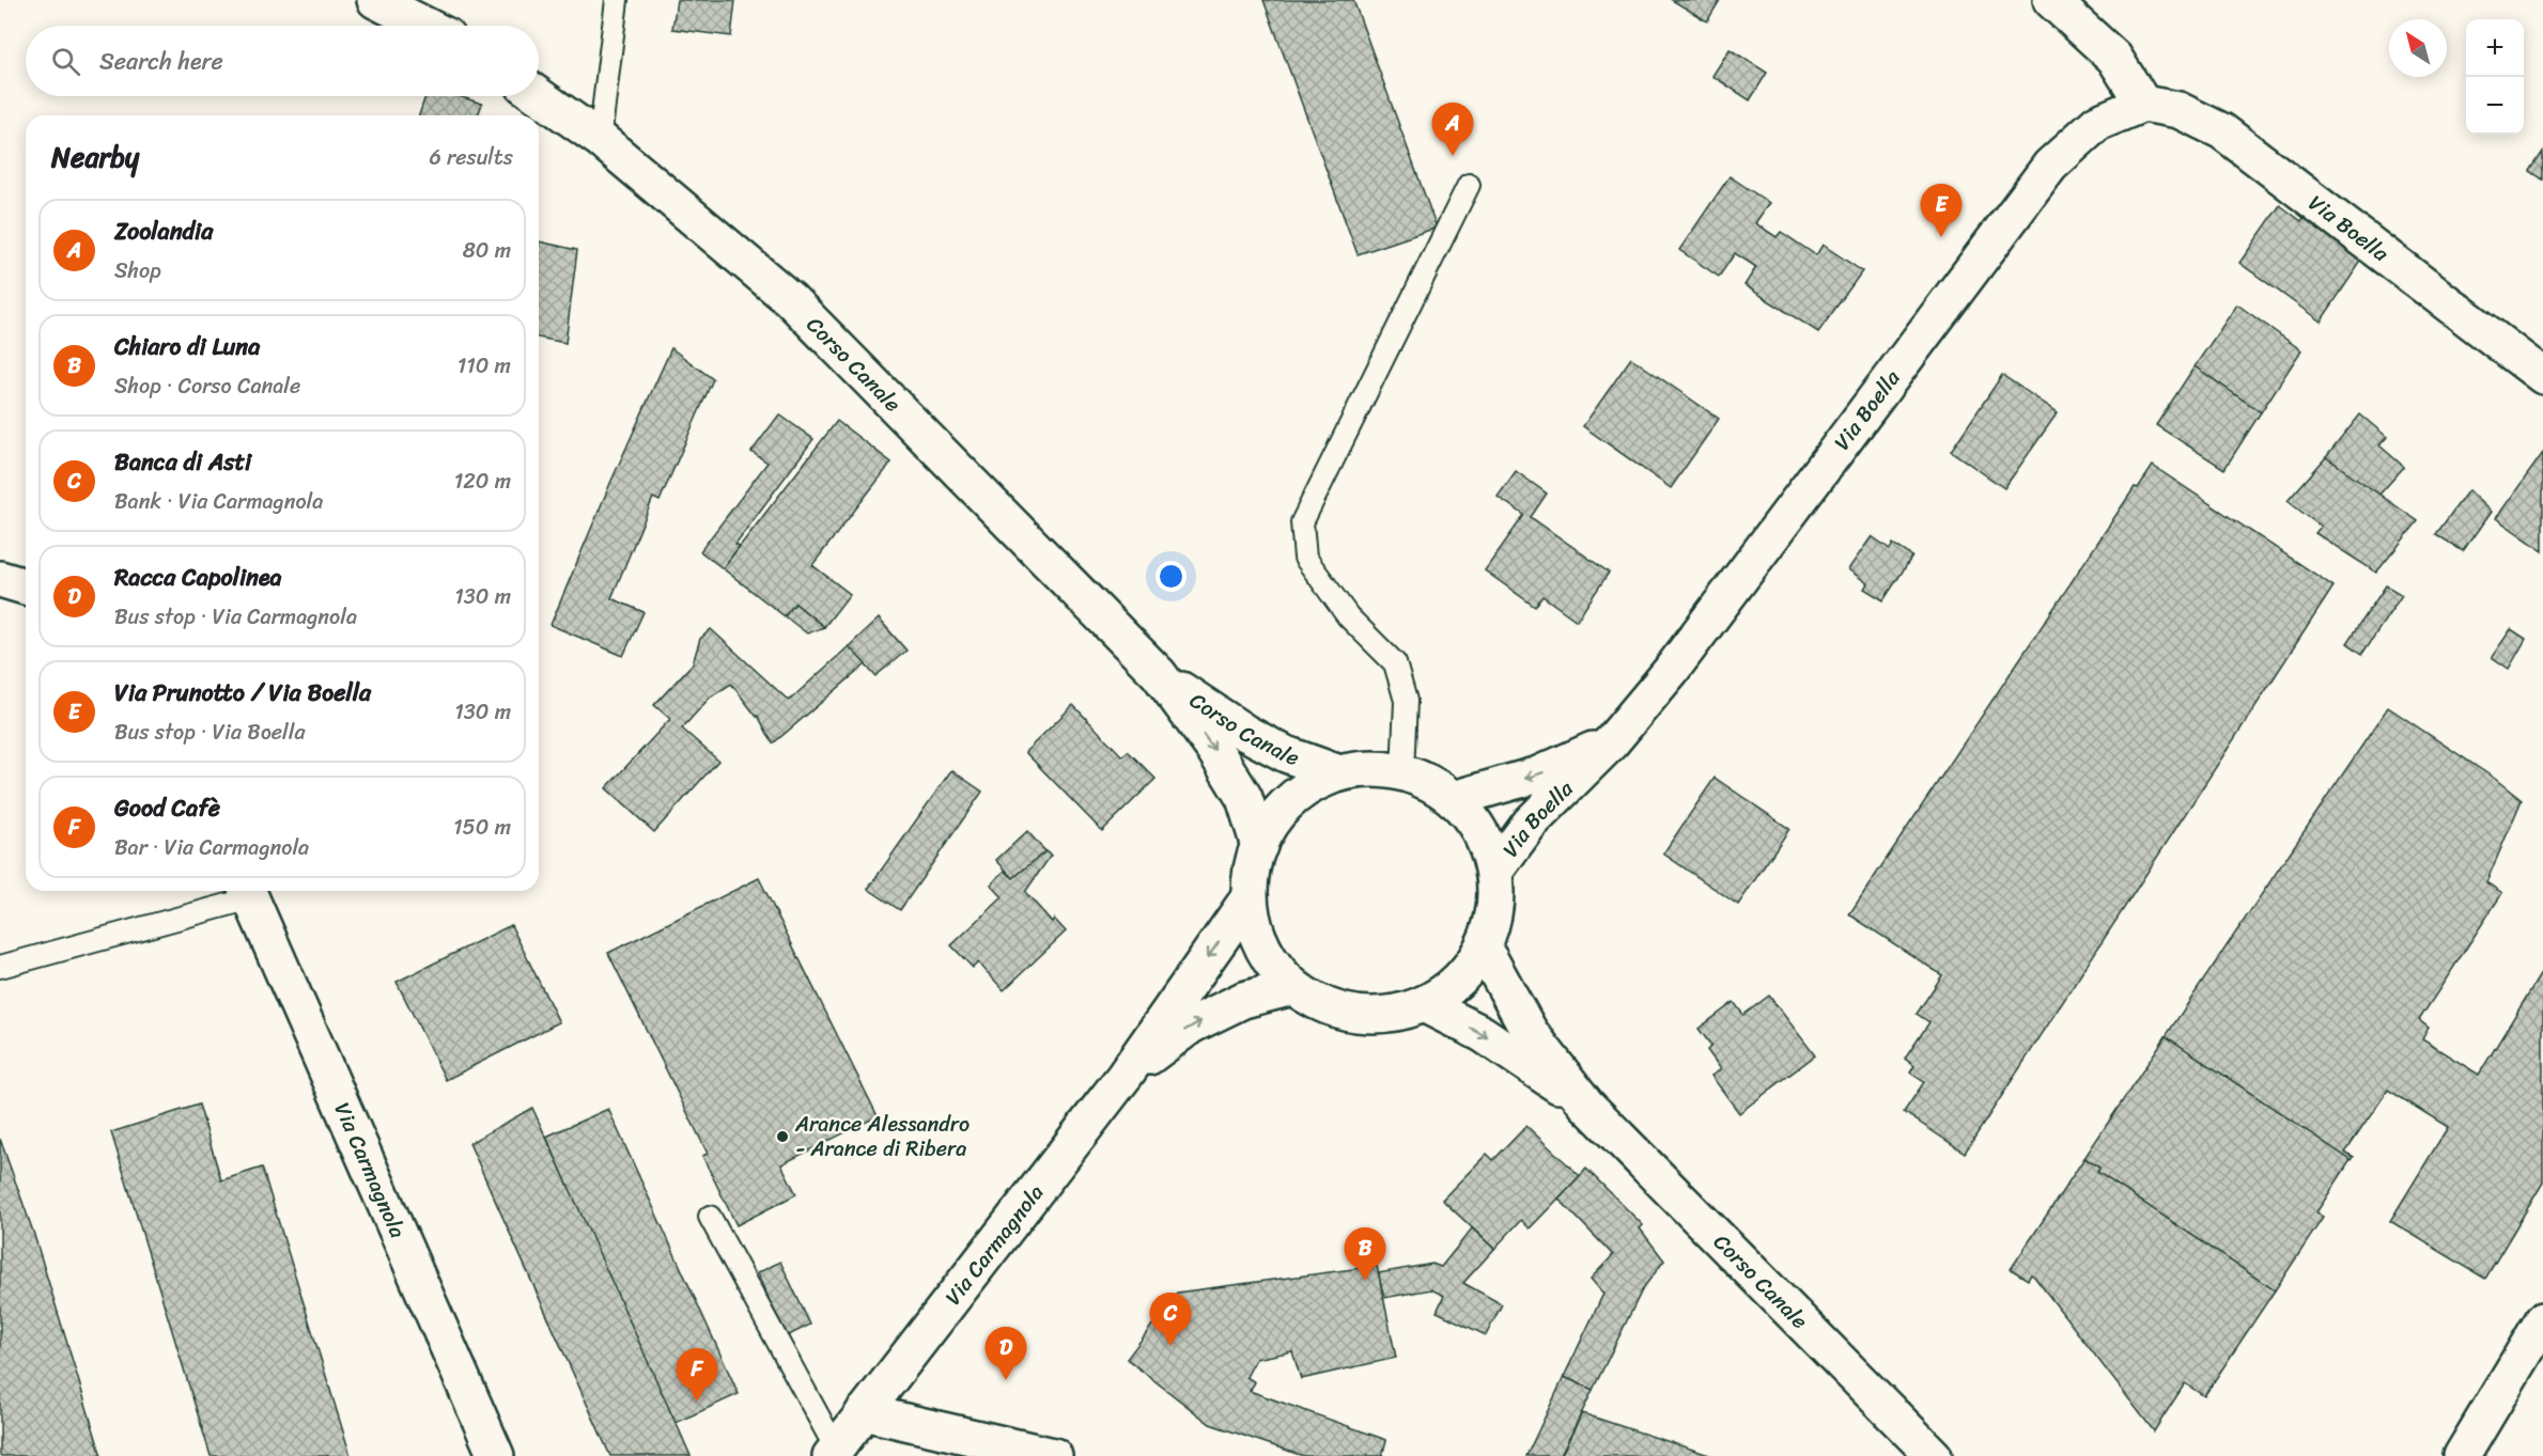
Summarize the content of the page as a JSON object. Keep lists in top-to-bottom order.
{
  "streets": {
    "main road": ["Via Boella", "Corso Canale", "Via Carmagnola"]
  },
  "crossings": [
    ["Via Boella", "Corso Canale"],
    ["Corso Canale", "Via Carmagnola"]
  ],
  "places": ["Arance Alessandro - Arance di Ribera"],
  "north": "top left",
  "page": {
    "map_buttons": ["+", "−"],
    "search": "Search here",
    "pins": [
      "A",
      "E",
      "B",
      "C",
      "D",
      "F"
    ],
    "heading": ["Nearby", "6 results"],
    "list": [
      {
        "mark": "A",
        "name": "Zoolandia",
        "note": "Shop",
        "value": "80 m"
      },
      {
        "mark": "B",
        "name": "Chiaro di Luna",
        "note": "Shop · Corso Canale",
        "value": "110 m"
      },
      {
        "mark": "C",
        "name": "Banca di Asti",
        "note": "Bank · Via Carmagnola",
        "value": "120 m"
      },
      {
        "mark": "D",
        "name": "Racca Capolinea",
        "note": "Bus stop · Via Carmagnola",
        "value": "130 m"
      },
      {
        "mark": "E",
        "name": "Via Prunotto / Via Boella",
        "note": "Bus stop · Via Boella",
        "value": "130 m"
      },
      {
        "mark": "F",
        "name": "Good Cafè",
        "note": "Bar · Via Carmagnola",
        "value": "150 m"
      }
    ]
  }
}
